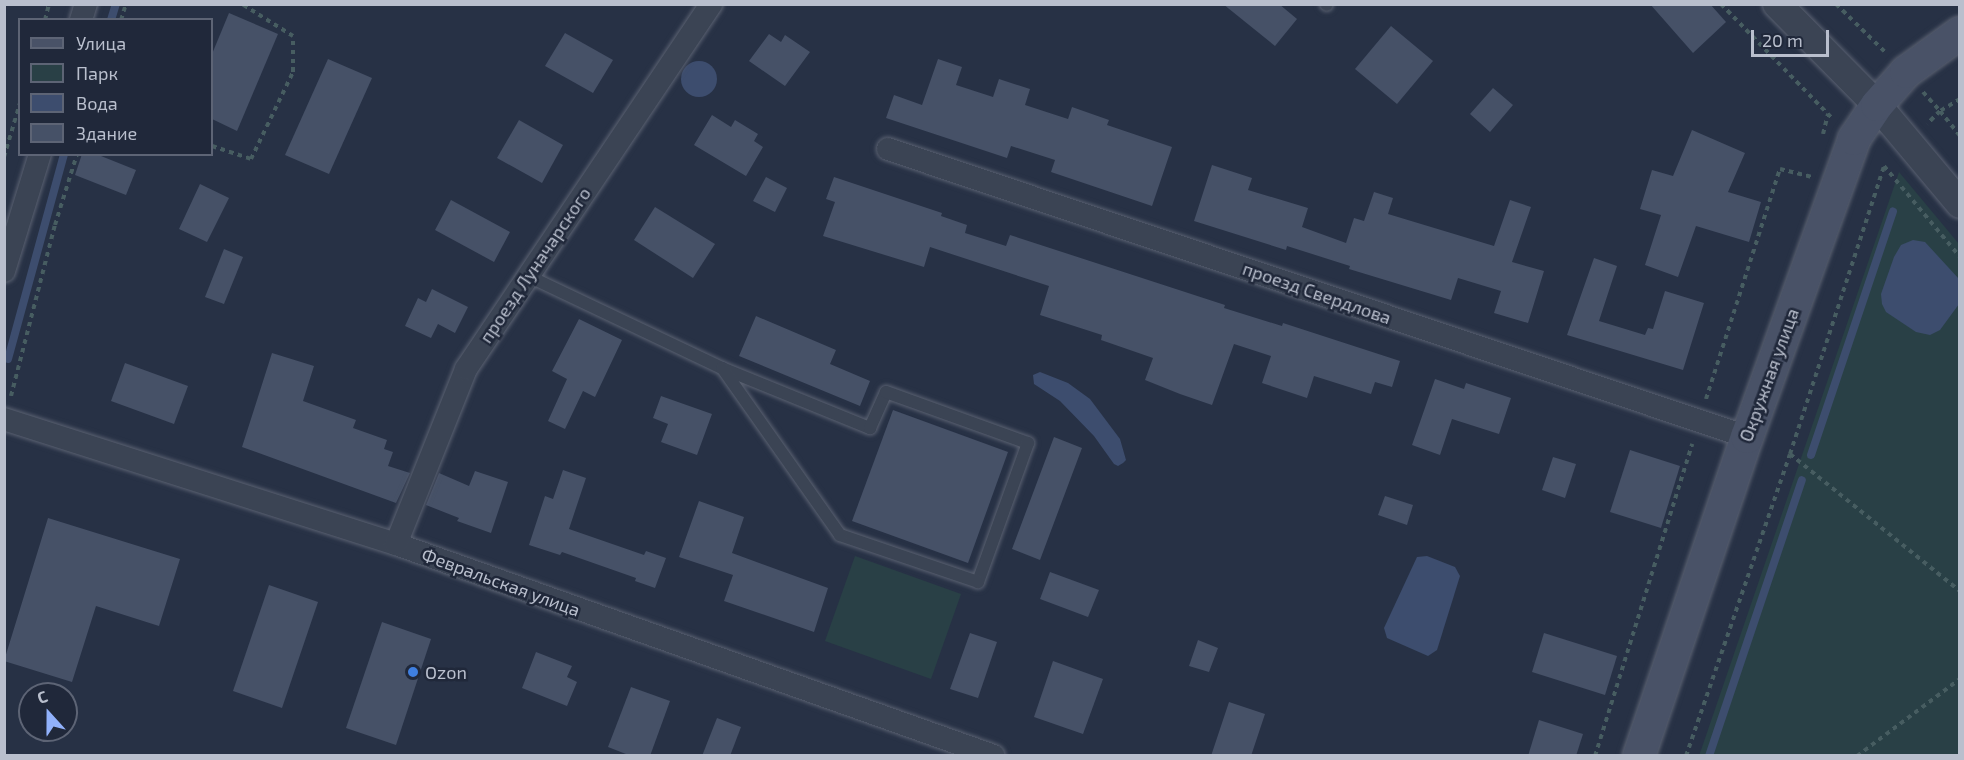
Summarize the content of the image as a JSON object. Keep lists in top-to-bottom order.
{
  "streets": {
    "main road": ["Окружная улица"],
    "street": ["проезд Луначарского", "проезд Свердлова", "Февральская улица"]
  },
  "crossings": [
    ["проезд Луначарского", "Февральская улица"],
    ["проезд Свердлова", "Окружная улица"]
  ],
  "places": ["Ozon"],
  "legend": [
    "Улица",
    "Парк",
    "Вода",
    "Здание"
  ],
  "scale_bar": "20 m",
  "north": "top"
}
